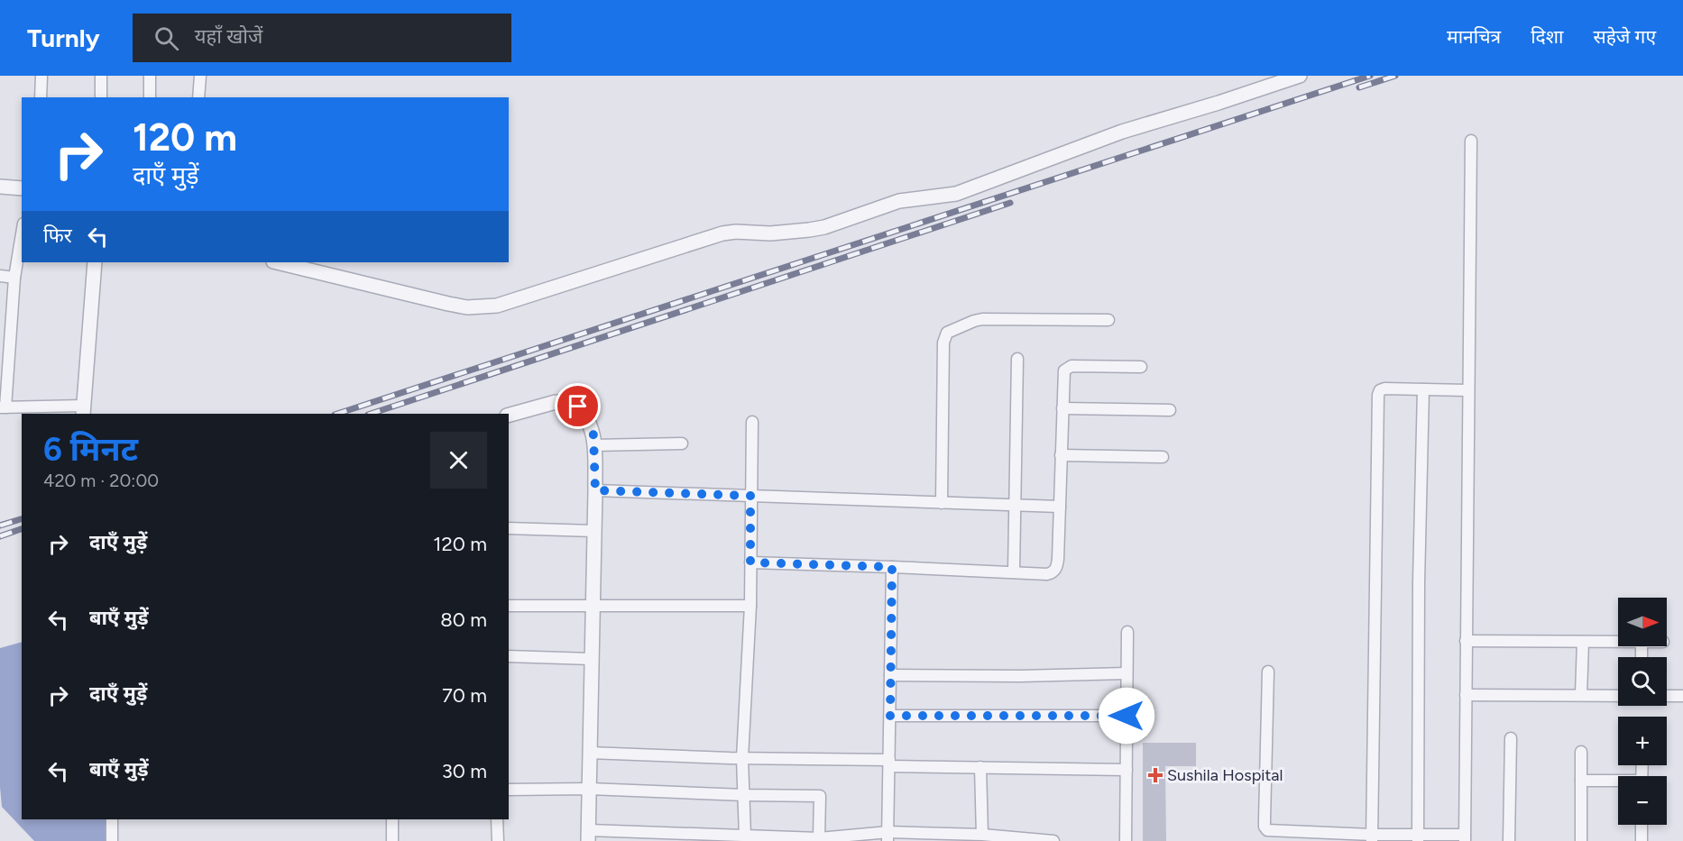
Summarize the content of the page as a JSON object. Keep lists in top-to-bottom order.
{
  "places": {
    "health": ["Sushila Hospital"]
  },
  "north": "right",
  "page": {
    "header": "Turnly",
    "search": "यहाँ खोजें",
    "nav": ["मानचित्र", "दिशा", "सहेजे गए"],
    "turn": ["120 m", "दाएँ मुड़ें"],
    "then": "फिर",
    "heading": ["6 मिनट", "420 m · 20:00"],
    "list": [
      {
        "name": "दाएँ मुड़ें",
        "value": "120 m"
      },
      {
        "name": "बाएँ मुड़ें",
        "value": "80 m"
      },
      {
        "name": "दाएँ मुड़ें",
        "value": "70 m"
      },
      {
        "name": "बाएँ मुड़ें",
        "value": "30 m"
      }
    ],
    "map_buttons": ["+", "−"]
  }
}
